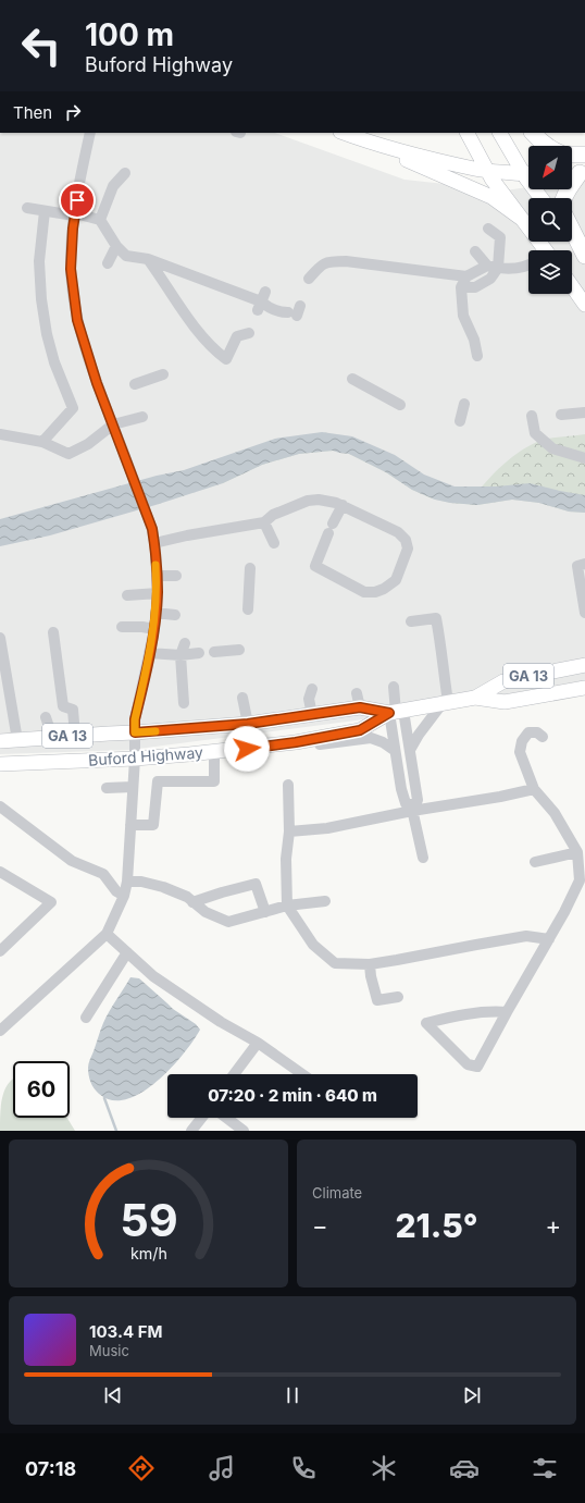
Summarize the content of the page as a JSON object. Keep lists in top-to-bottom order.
{
  "streets": {
    "main road": ["GA 13", "Buford Highway"]
  },
  "north": "bottom left",
  "page": {
    "turn": ["100 m", "Buford Highway"],
    "then": "Then",
    "limit": "60",
    "trip": "07:20 · 2 min · 640 m",
    "tile": "Climate",
    "heat": ["−", "21.5°", "+"],
    "song": ["103.4 FM", "Music"],
    "tabs": "07:18",
    "gauge": ["59", "km/h"]
  }
}
